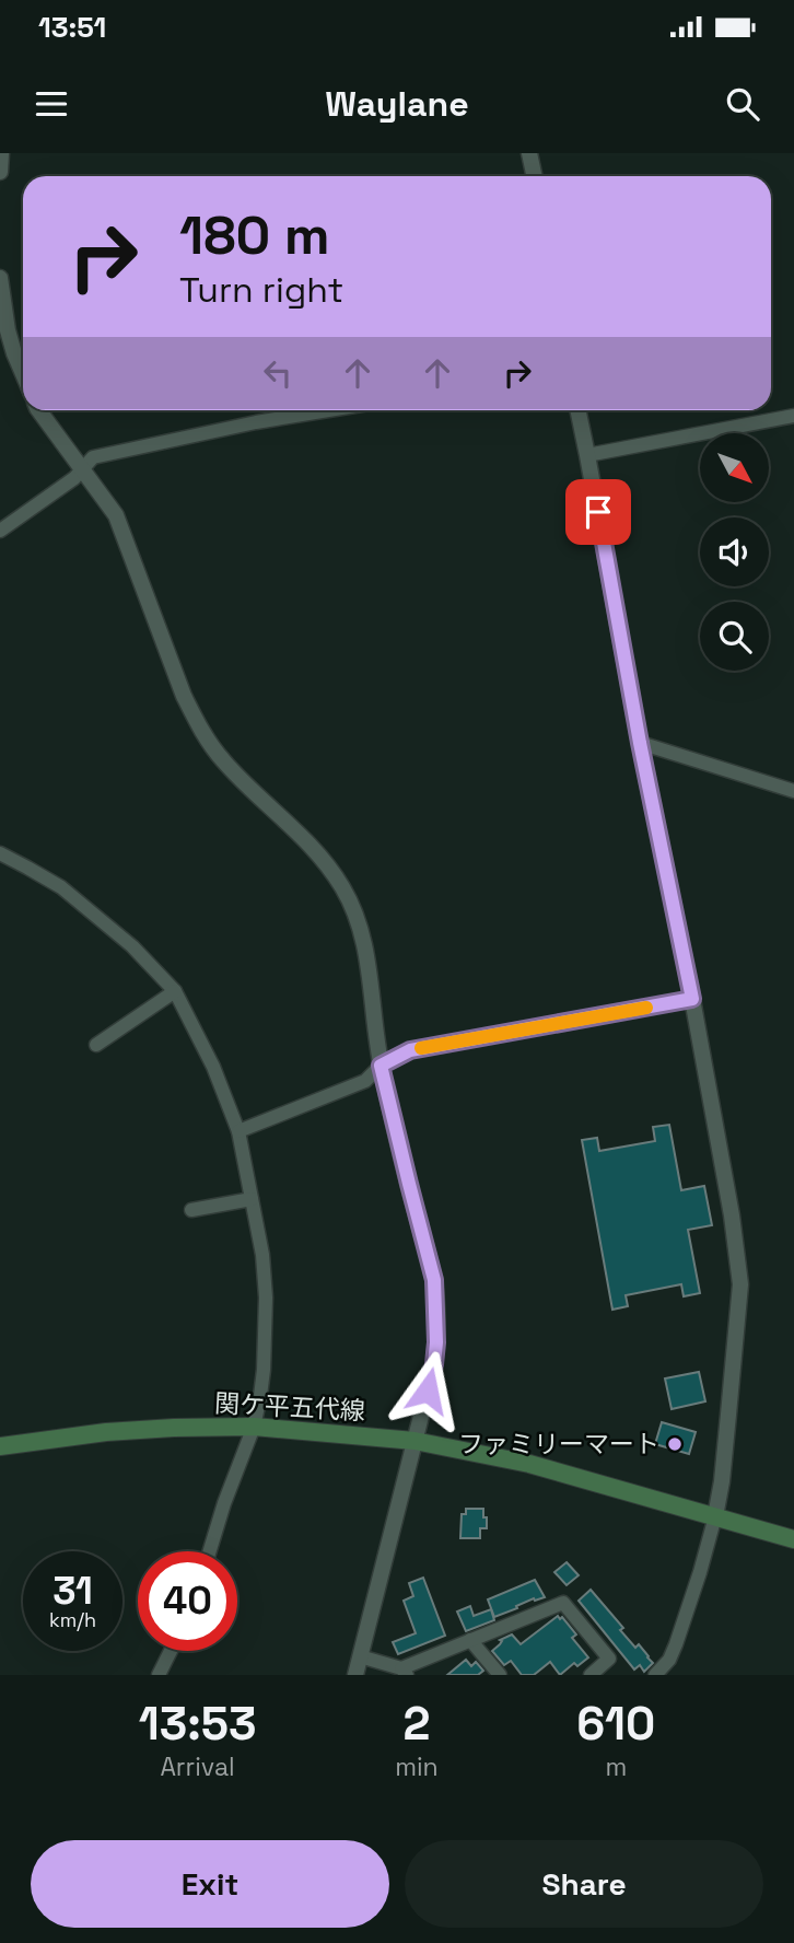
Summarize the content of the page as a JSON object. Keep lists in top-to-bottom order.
{
  "streets": {
    "main road": ["関ケ平五代線"]
  },
  "places": ["ファミリーマート"],
  "north": "bottom right",
  "page": {
    "status": "13:51",
    "header": "Waylane",
    "turn": ["180 m", "Turn right"],
    "speed": "31 km/h",
    "limit": "40",
    "eta": [
      "13:53",
      "Arrival",
      "2",
      "min",
      "610",
      "m"
    ],
    "buttons": ["Exit", "Share"]
  }
}
